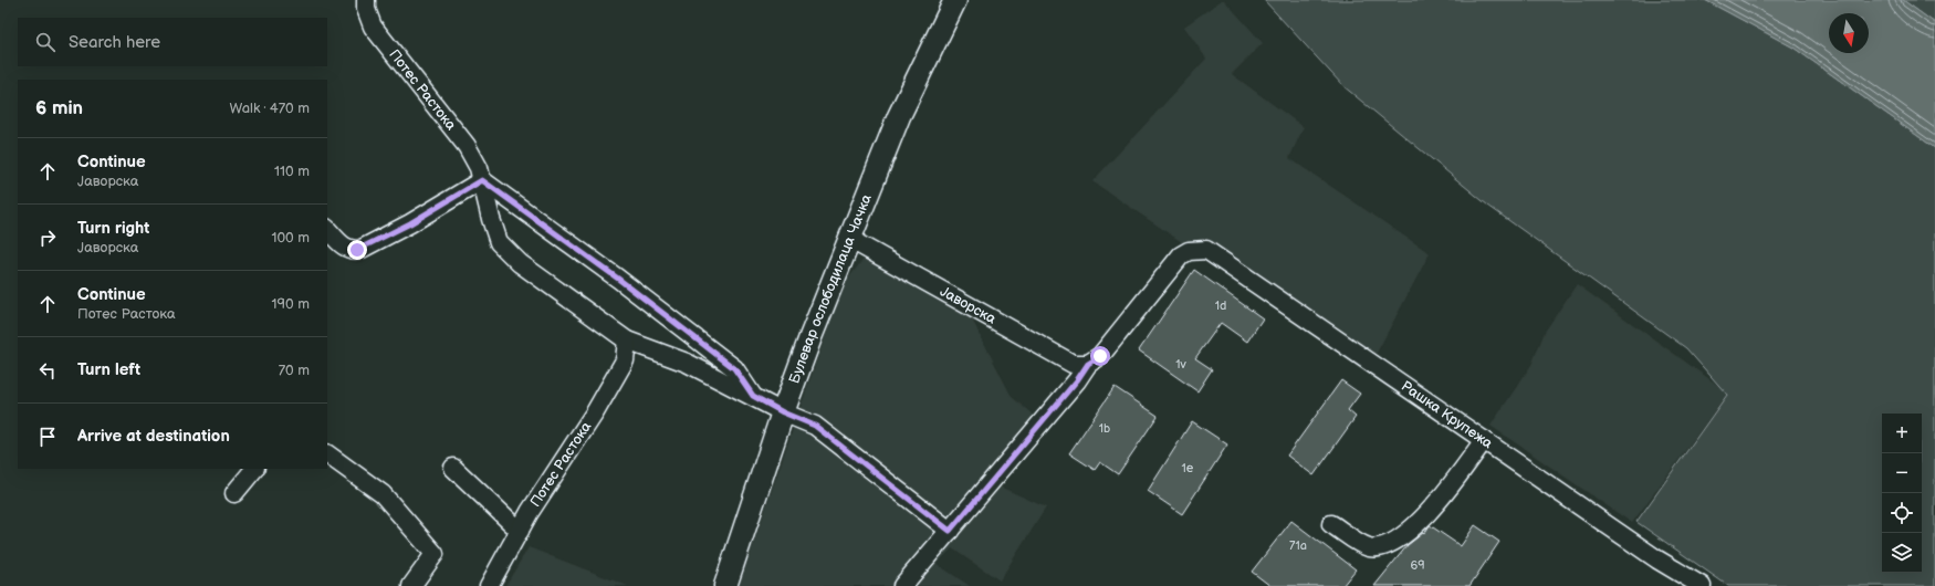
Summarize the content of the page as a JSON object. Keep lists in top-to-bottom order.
{
  "streets": {
    "main road": ["Булевар ослободилаца Чачка"],
    "street": ["Потес Растока", "Јаворска", "Рашка Крупежа"]
  },
  "crossings": [
    ["Потес Растока", "Булевар ослободилаца Чачка"],
    ["Булевар ослободилаца Чачка", "Јаворска"],
    ["Јаворска", "Рашка Крупежа"]
  ],
  "house_numbers": [
    "1d",
    "1v",
    "1b",
    "1e",
    "71a",
    "69"
  ],
  "north": "bottom",
  "page": {
    "search": "Search here",
    "heading": ["6 min", "Walk · 470 m"],
    "list": [
      ["Continue", "Јаворска", "110 m"],
      ["Turn right", "Јаворска", "100 m"],
      ["Continue", "Потес Растока", "190 m"],
      ["Turn left", "70 m"],
      "Arrive at destination"
    ],
    "map_buttons": ["+", "−"]
  }
}
